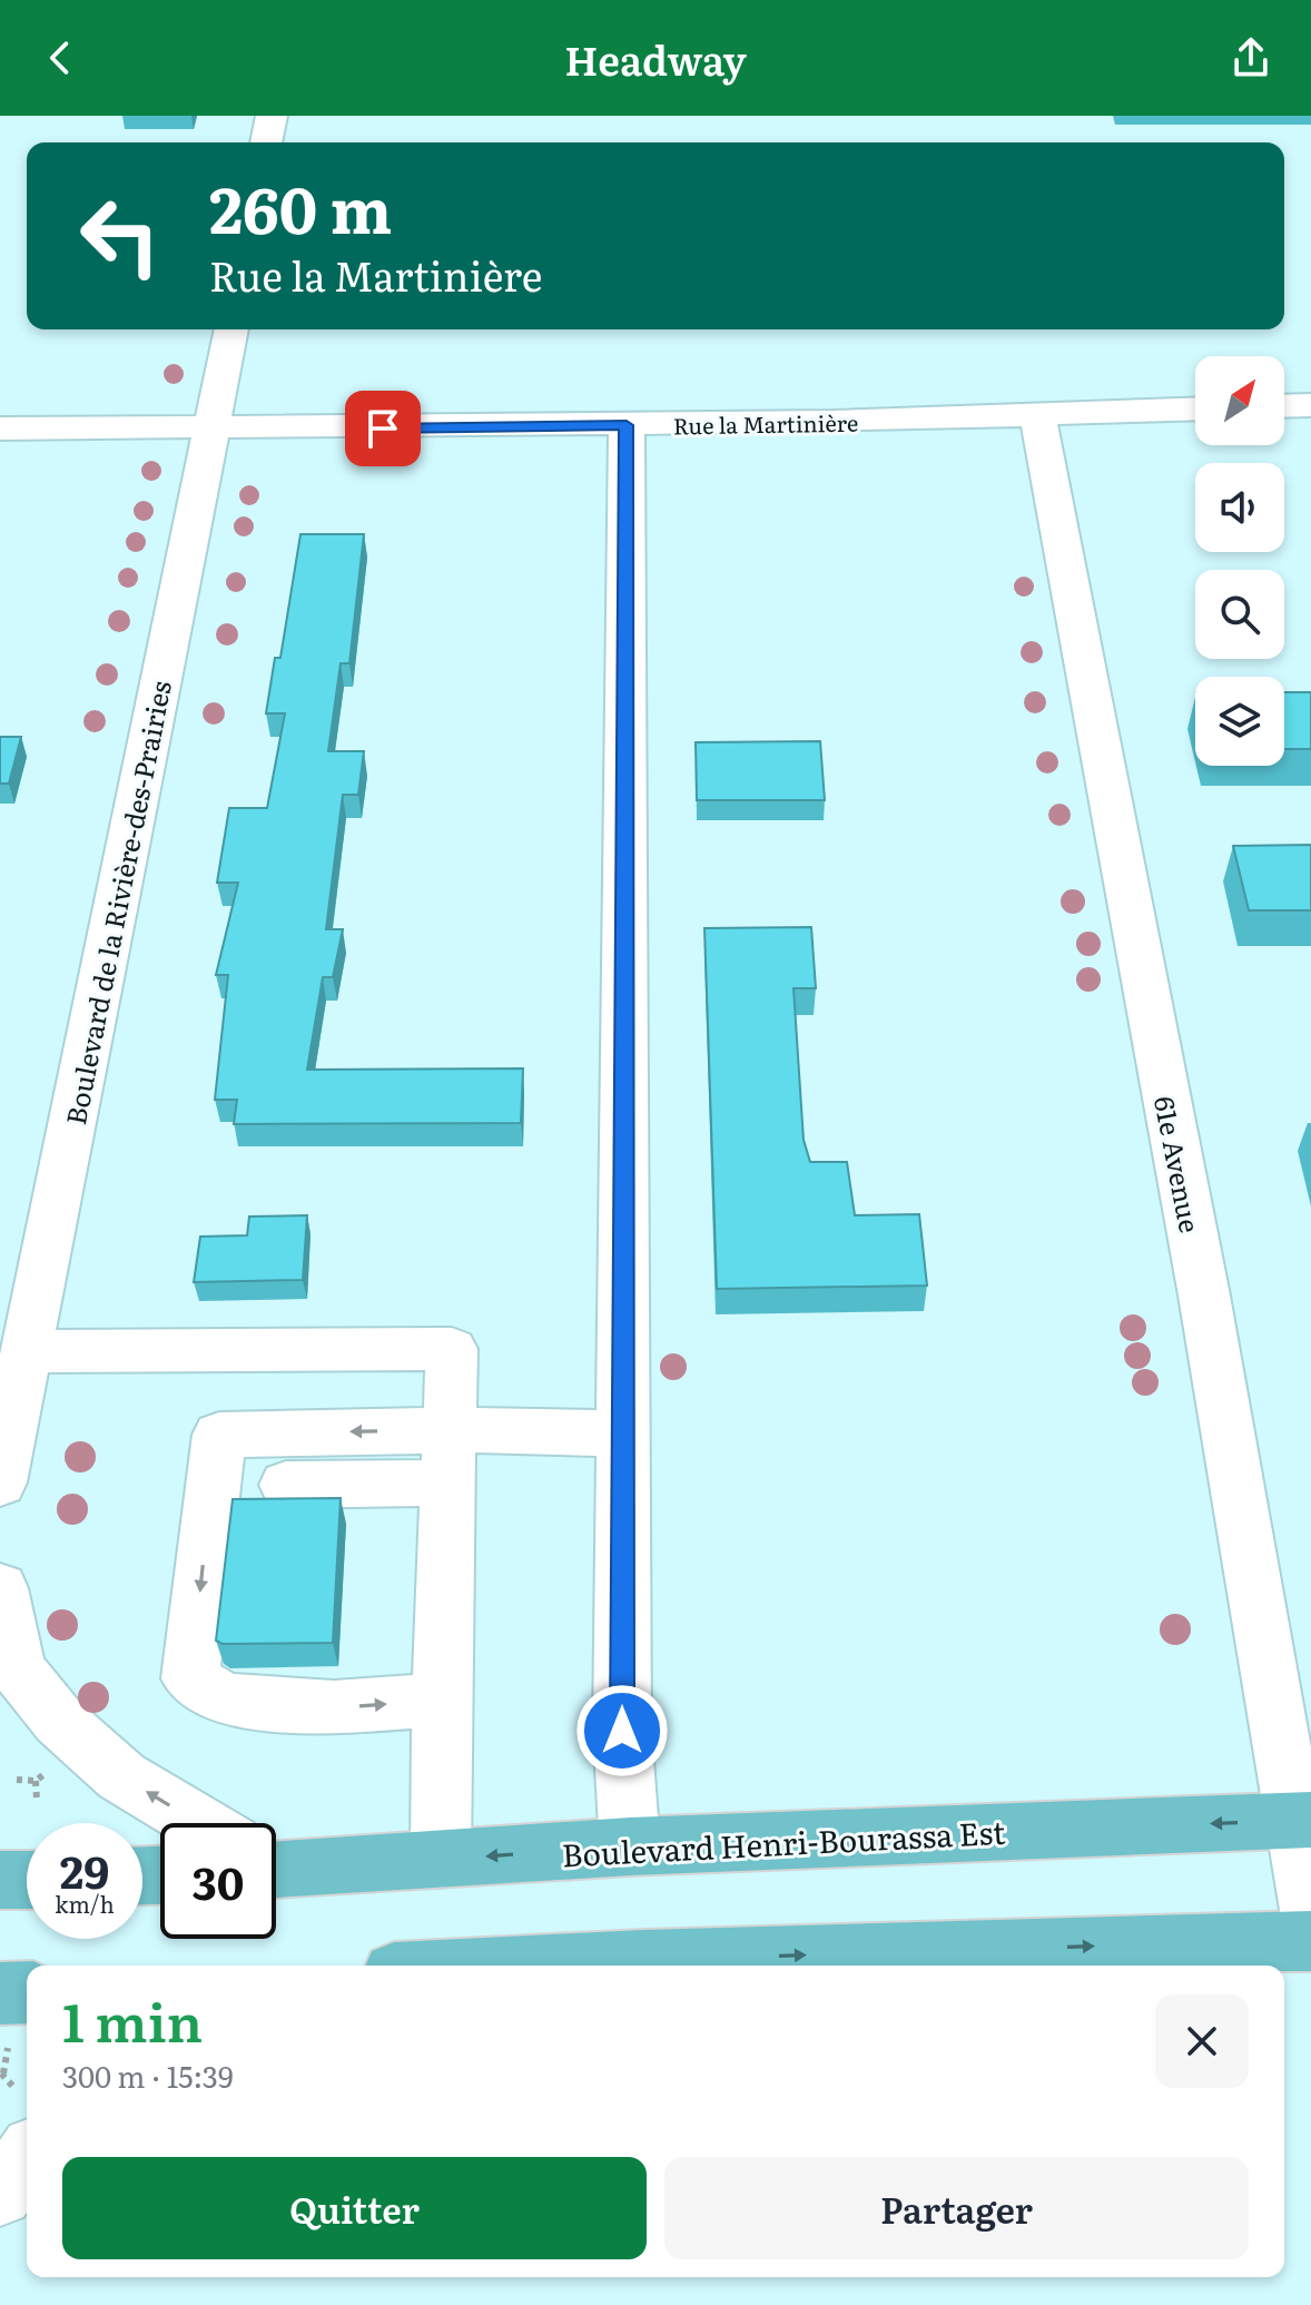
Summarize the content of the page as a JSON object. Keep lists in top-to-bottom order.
{
  "streets": {
    "main road": ["Boulevard Henri-Bourassa Est"],
    "street": ["Rue la Martinière", "Boulevard de la Rivière-des-Prairies", "61e Avenue"]
  },
  "crossings": [
    ["Rue la Martinière", "Boulevard de la Rivière-des-Prairies"],
    ["Rue la Martinière", "61e Avenue"],
    ["61e Avenue", "Boulevard Henri-Bourassa Est"]
  ],
  "north": "top right",
  "page": {
    "header": "Headway",
    "turn": ["260 m", "Rue la Martinière"],
    "speed": "29 km/h",
    "limit": "30",
    "heading": ["1 min", "300 m · 15:39"],
    "buttons": ["Quitter", "Partager"]
  }
}
